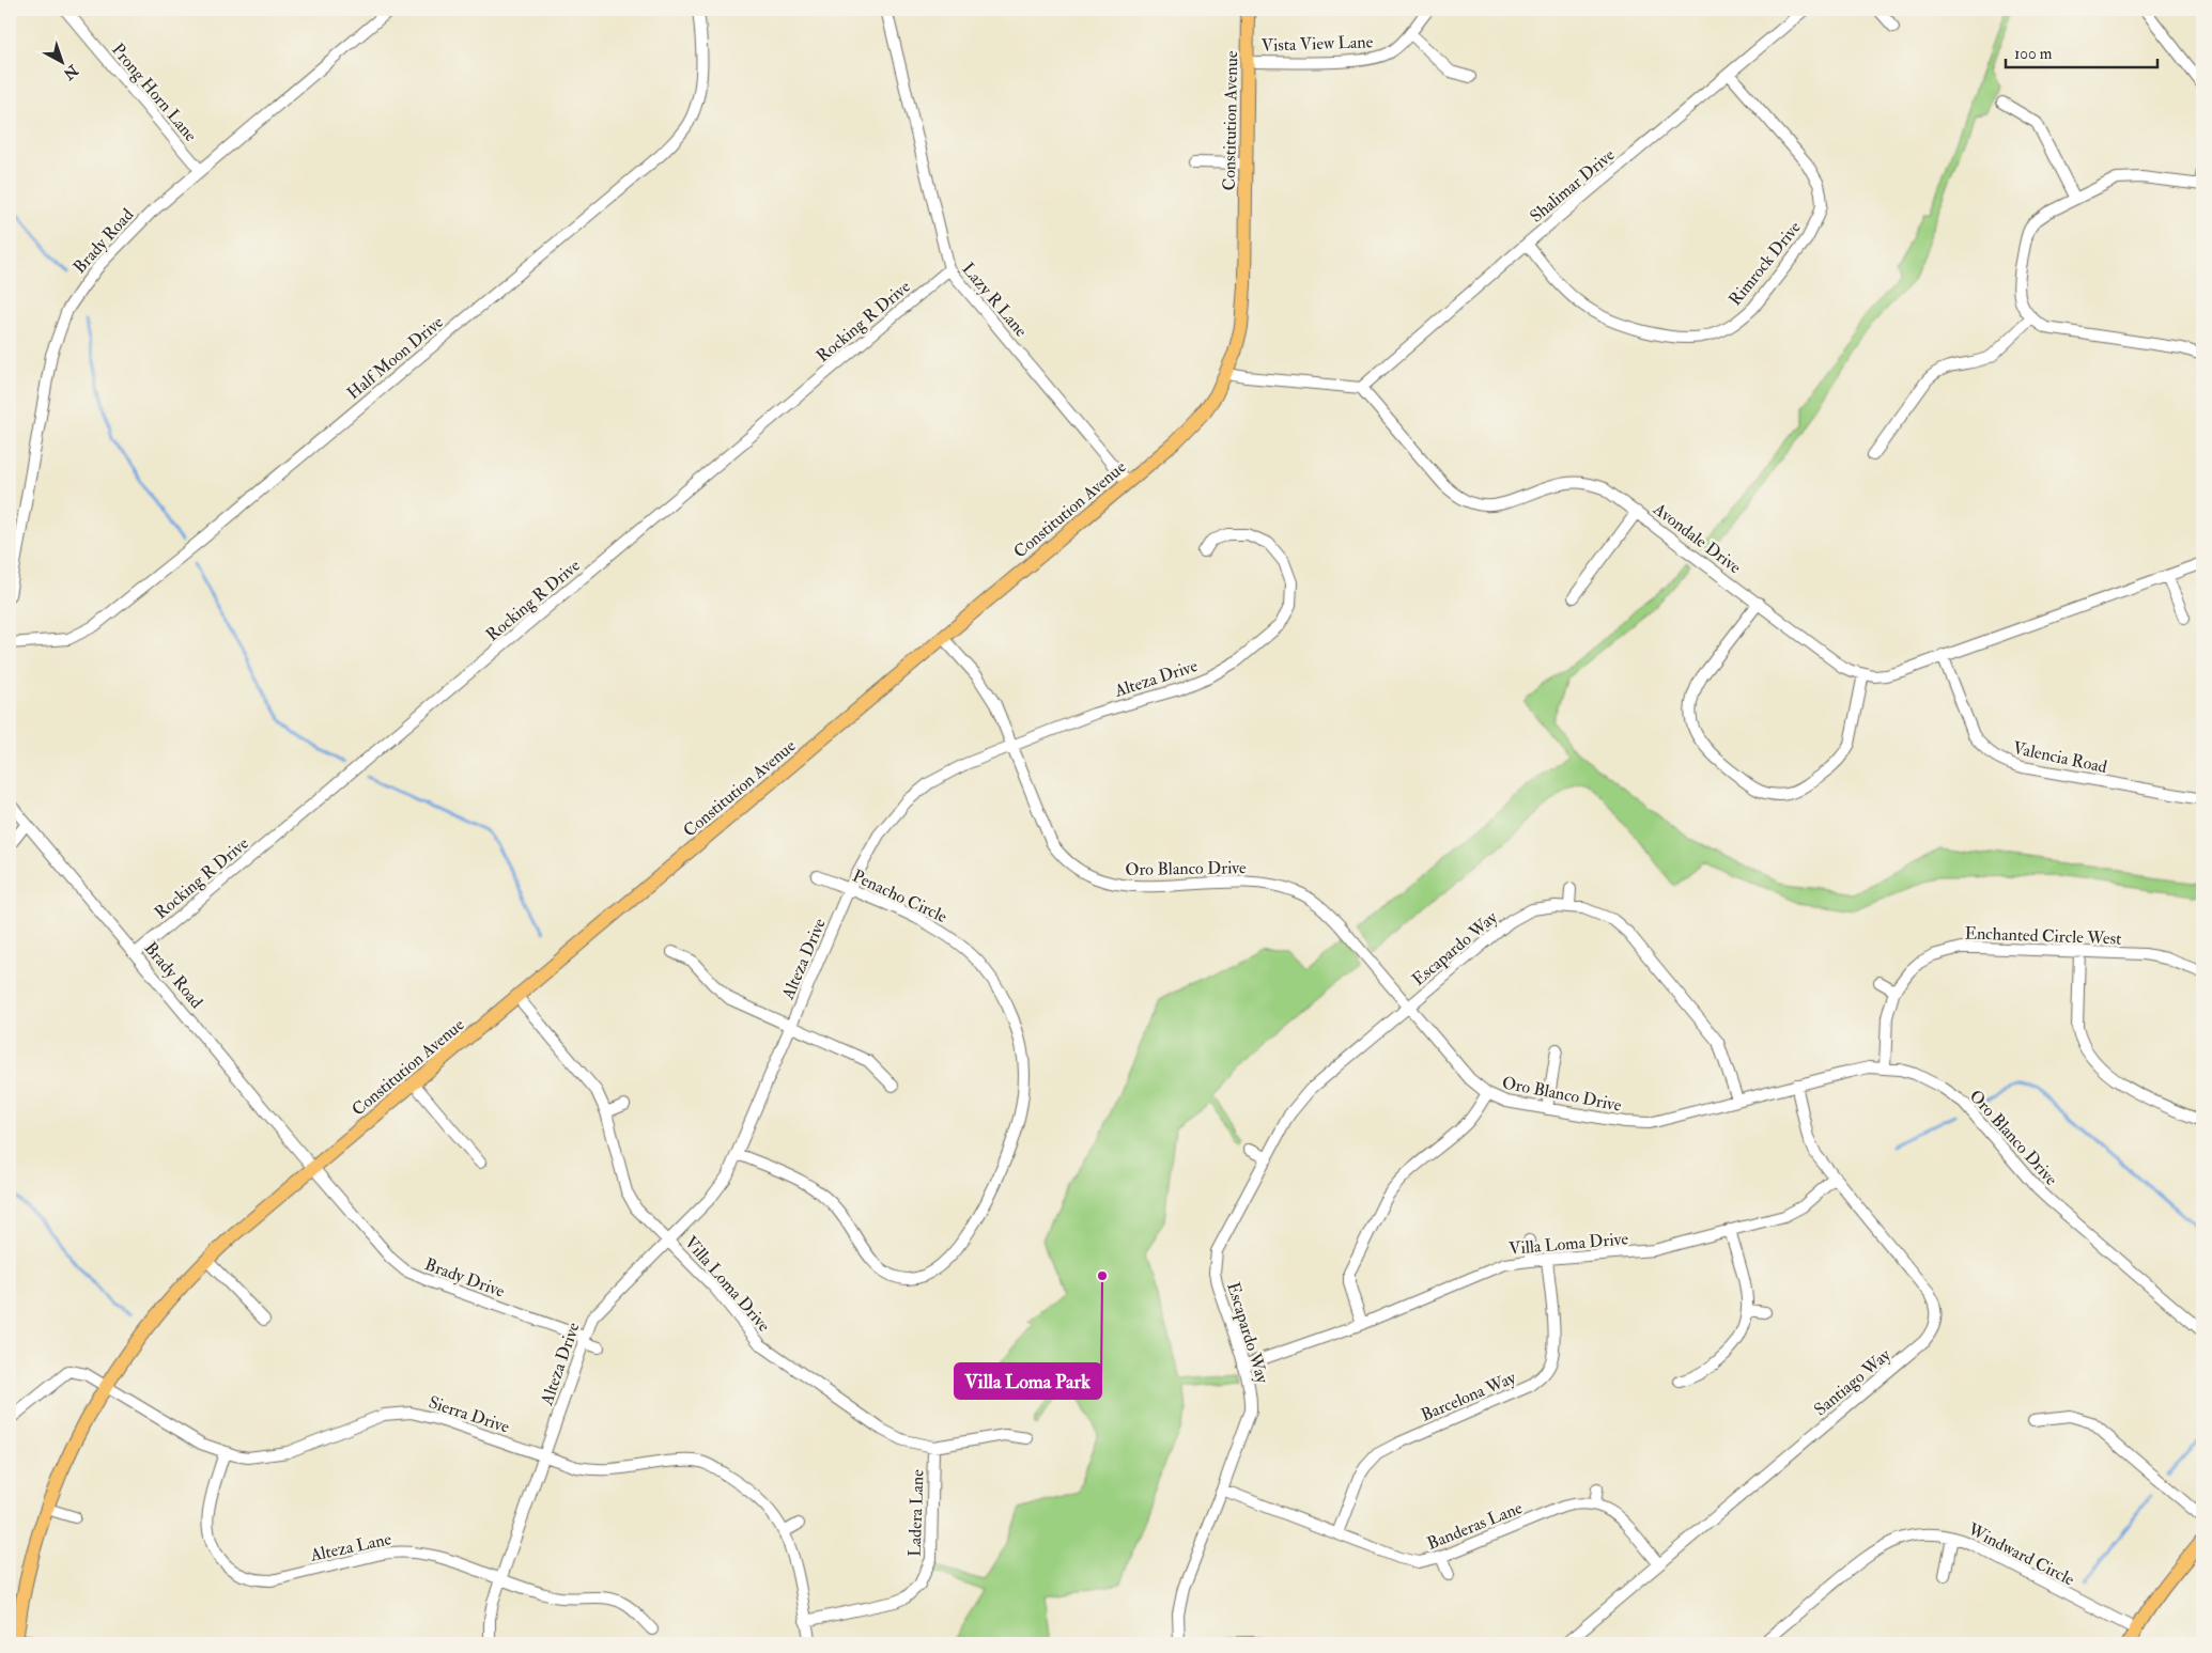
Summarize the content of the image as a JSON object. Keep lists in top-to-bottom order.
{
  "streets": {
    "main road": ["Constitution Avenue"],
    "street": [
      "Vista View Lane",
      "Prong Horn Lane",
      "Shalimar Drive",
      "Brady Road",
      "Rimrock Drive",
      "Lazy R Lane",
      "Rocking R Drive",
      "Half Moon Drive",
      "Avondale Drive",
      "Alteza Drive",
      "Valencia Road",
      "Oro Blanco Drive",
      "Penacho Circle",
      "Enchanted Circle West",
      "Escapardo Way",
      "Villa Loma Drive",
      "Brady Drive",
      "Santiago Way",
      "Barcelona Way",
      "Sierra Drive",
      "Ladera Lane",
      "Banderas Lane",
      "Alteza Lane",
      "Windward Circle"
    ]
  },
  "crossings": [
    ["Vista View Lane", "Constitution Avenue"],
    ["Prong Horn Lane", "Brady Road"],
    ["Constitution Avenue", "Brady Road"],
    ["Constitution Avenue", "Lazy R Lane"],
    ["Constitution Avenue", "Oro Blanco Drive"],
    ["Constitution Avenue", "Villa Loma Drive"],
    ["Constitution Avenue", "Brady Drive"],
    ["Constitution Avenue", "Sierra Drive"],
    ["Shalimar Drive", "Rimrock Drive"],
    ["Shalimar Drive", "Avondale Drive"],
    ["Brady Road", "Rocking R Drive"],
    ["Brady Road", "Brady Drive"],
    ["Lazy R Lane", "Rocking R Drive"],
    ["Avondale Drive", "Valencia Road"],
    ["Alteza Drive", "Oro Blanco Drive"],
    ["Alteza Drive", "Penacho Circle"],
    ["Alteza Drive", "Villa Loma Drive"],
    ["Alteza Drive", "Brady Drive"],
    ["Alteza Drive", "Sierra Drive"],
    ["Alteza Drive", "Alteza Lane"],
    ["Oro Blanco Drive", "Enchanted Circle West"],
    ["Oro Blanco Drive", "Escapardo Way"],
    ["Oro Blanco Drive", "Santiago Way"],
    ["Escapardo Way", "Villa Loma Drive"],
    ["Escapardo Way", "Banderas Lane"],
    ["Villa Loma Drive", "Santiago Way"],
    ["Villa Loma Drive", "Barcelona Way"],
    ["Villa Loma Drive", "Ladera Lane"],
    ["Barcelona Way", "Banderas Lane"],
    ["Sierra Drive", "Ladera Lane"],
    ["Sierra Drive", "Alteza Lane"]
  ],
  "places": ["Villa Loma Park"],
  "scale_bar": "100 m",
  "north": "bottom right"
}
